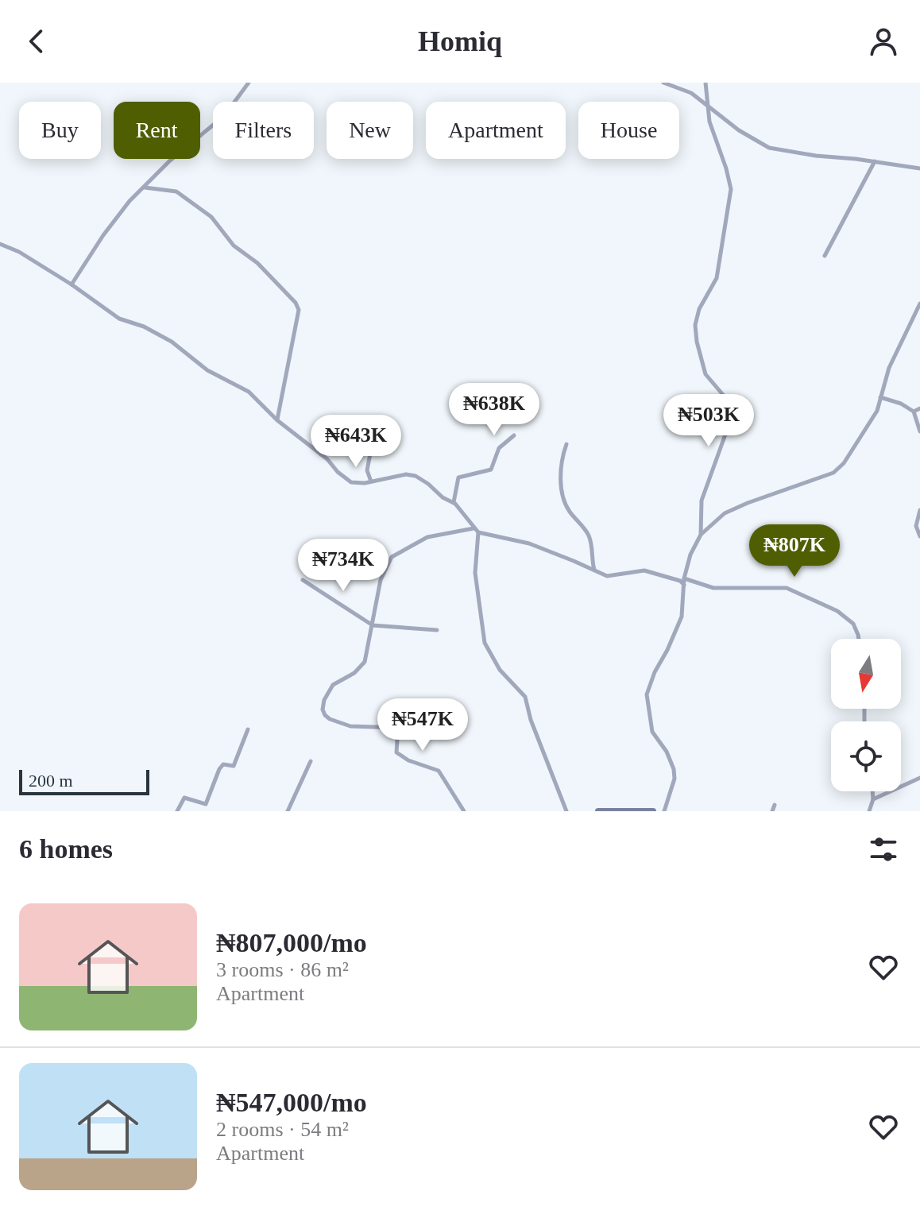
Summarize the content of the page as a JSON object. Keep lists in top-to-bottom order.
{
  "scale_bar": "200 m",
  "north": "bottom",
  "page": {
    "header": "Homiq",
    "chip": [
      "Buy",
      "Rent",
      "Filters",
      "New",
      "Apartment",
      "House"
    ],
    "price": [
      "₦638K",
      "₦503K",
      "₦643K",
      "₦807K",
      "₦734K",
      "₦547K"
    ],
    "scale": "200 m",
    "heading": "6 homes",
    "list": [
      {
        "name": "₦807,000/mo",
        "note": "3 rooms · 86 m² · Apartment"
      },
      {
        "name": "₦547,000/mo",
        "note": "2 rooms · 54 m² · Apartment"
      }
    ]
  }
}
